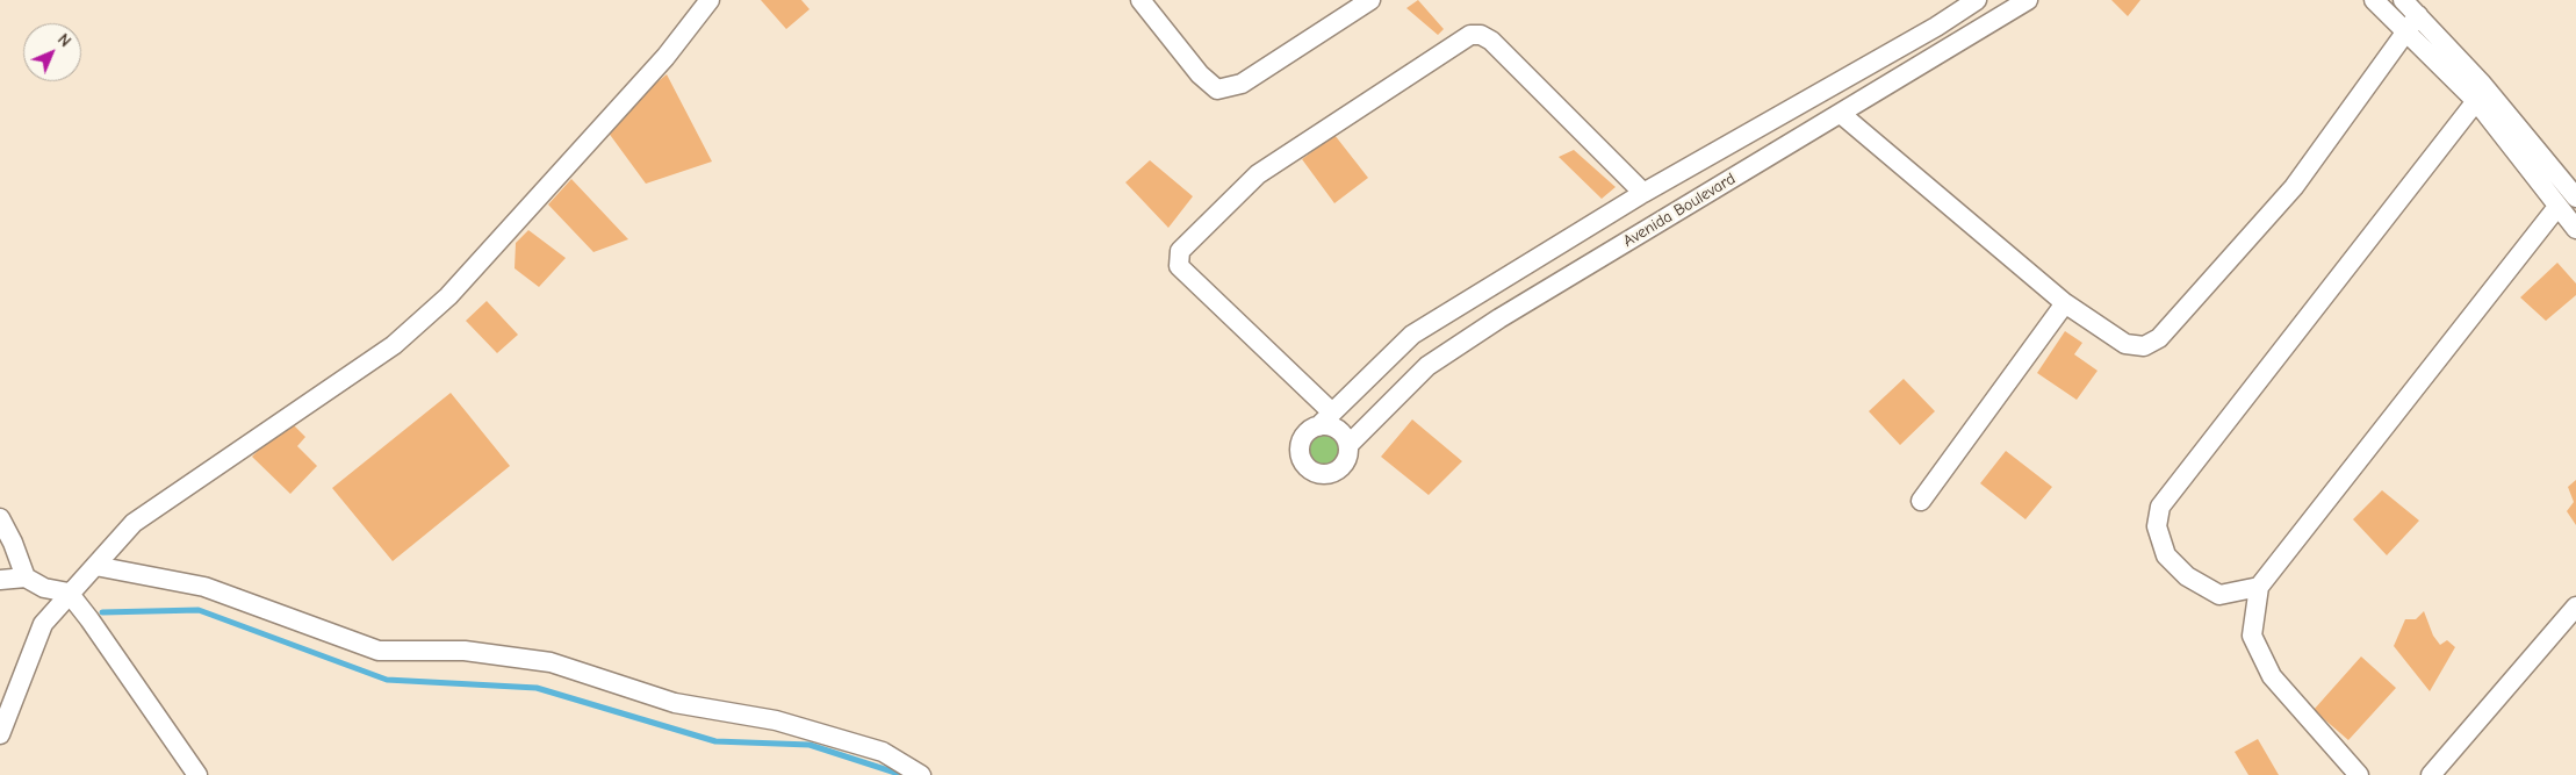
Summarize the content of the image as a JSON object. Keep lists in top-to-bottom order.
{
  "streets": {
    "street": ["Avenida Boulevard"]
  },
  "north": "top right"
}
